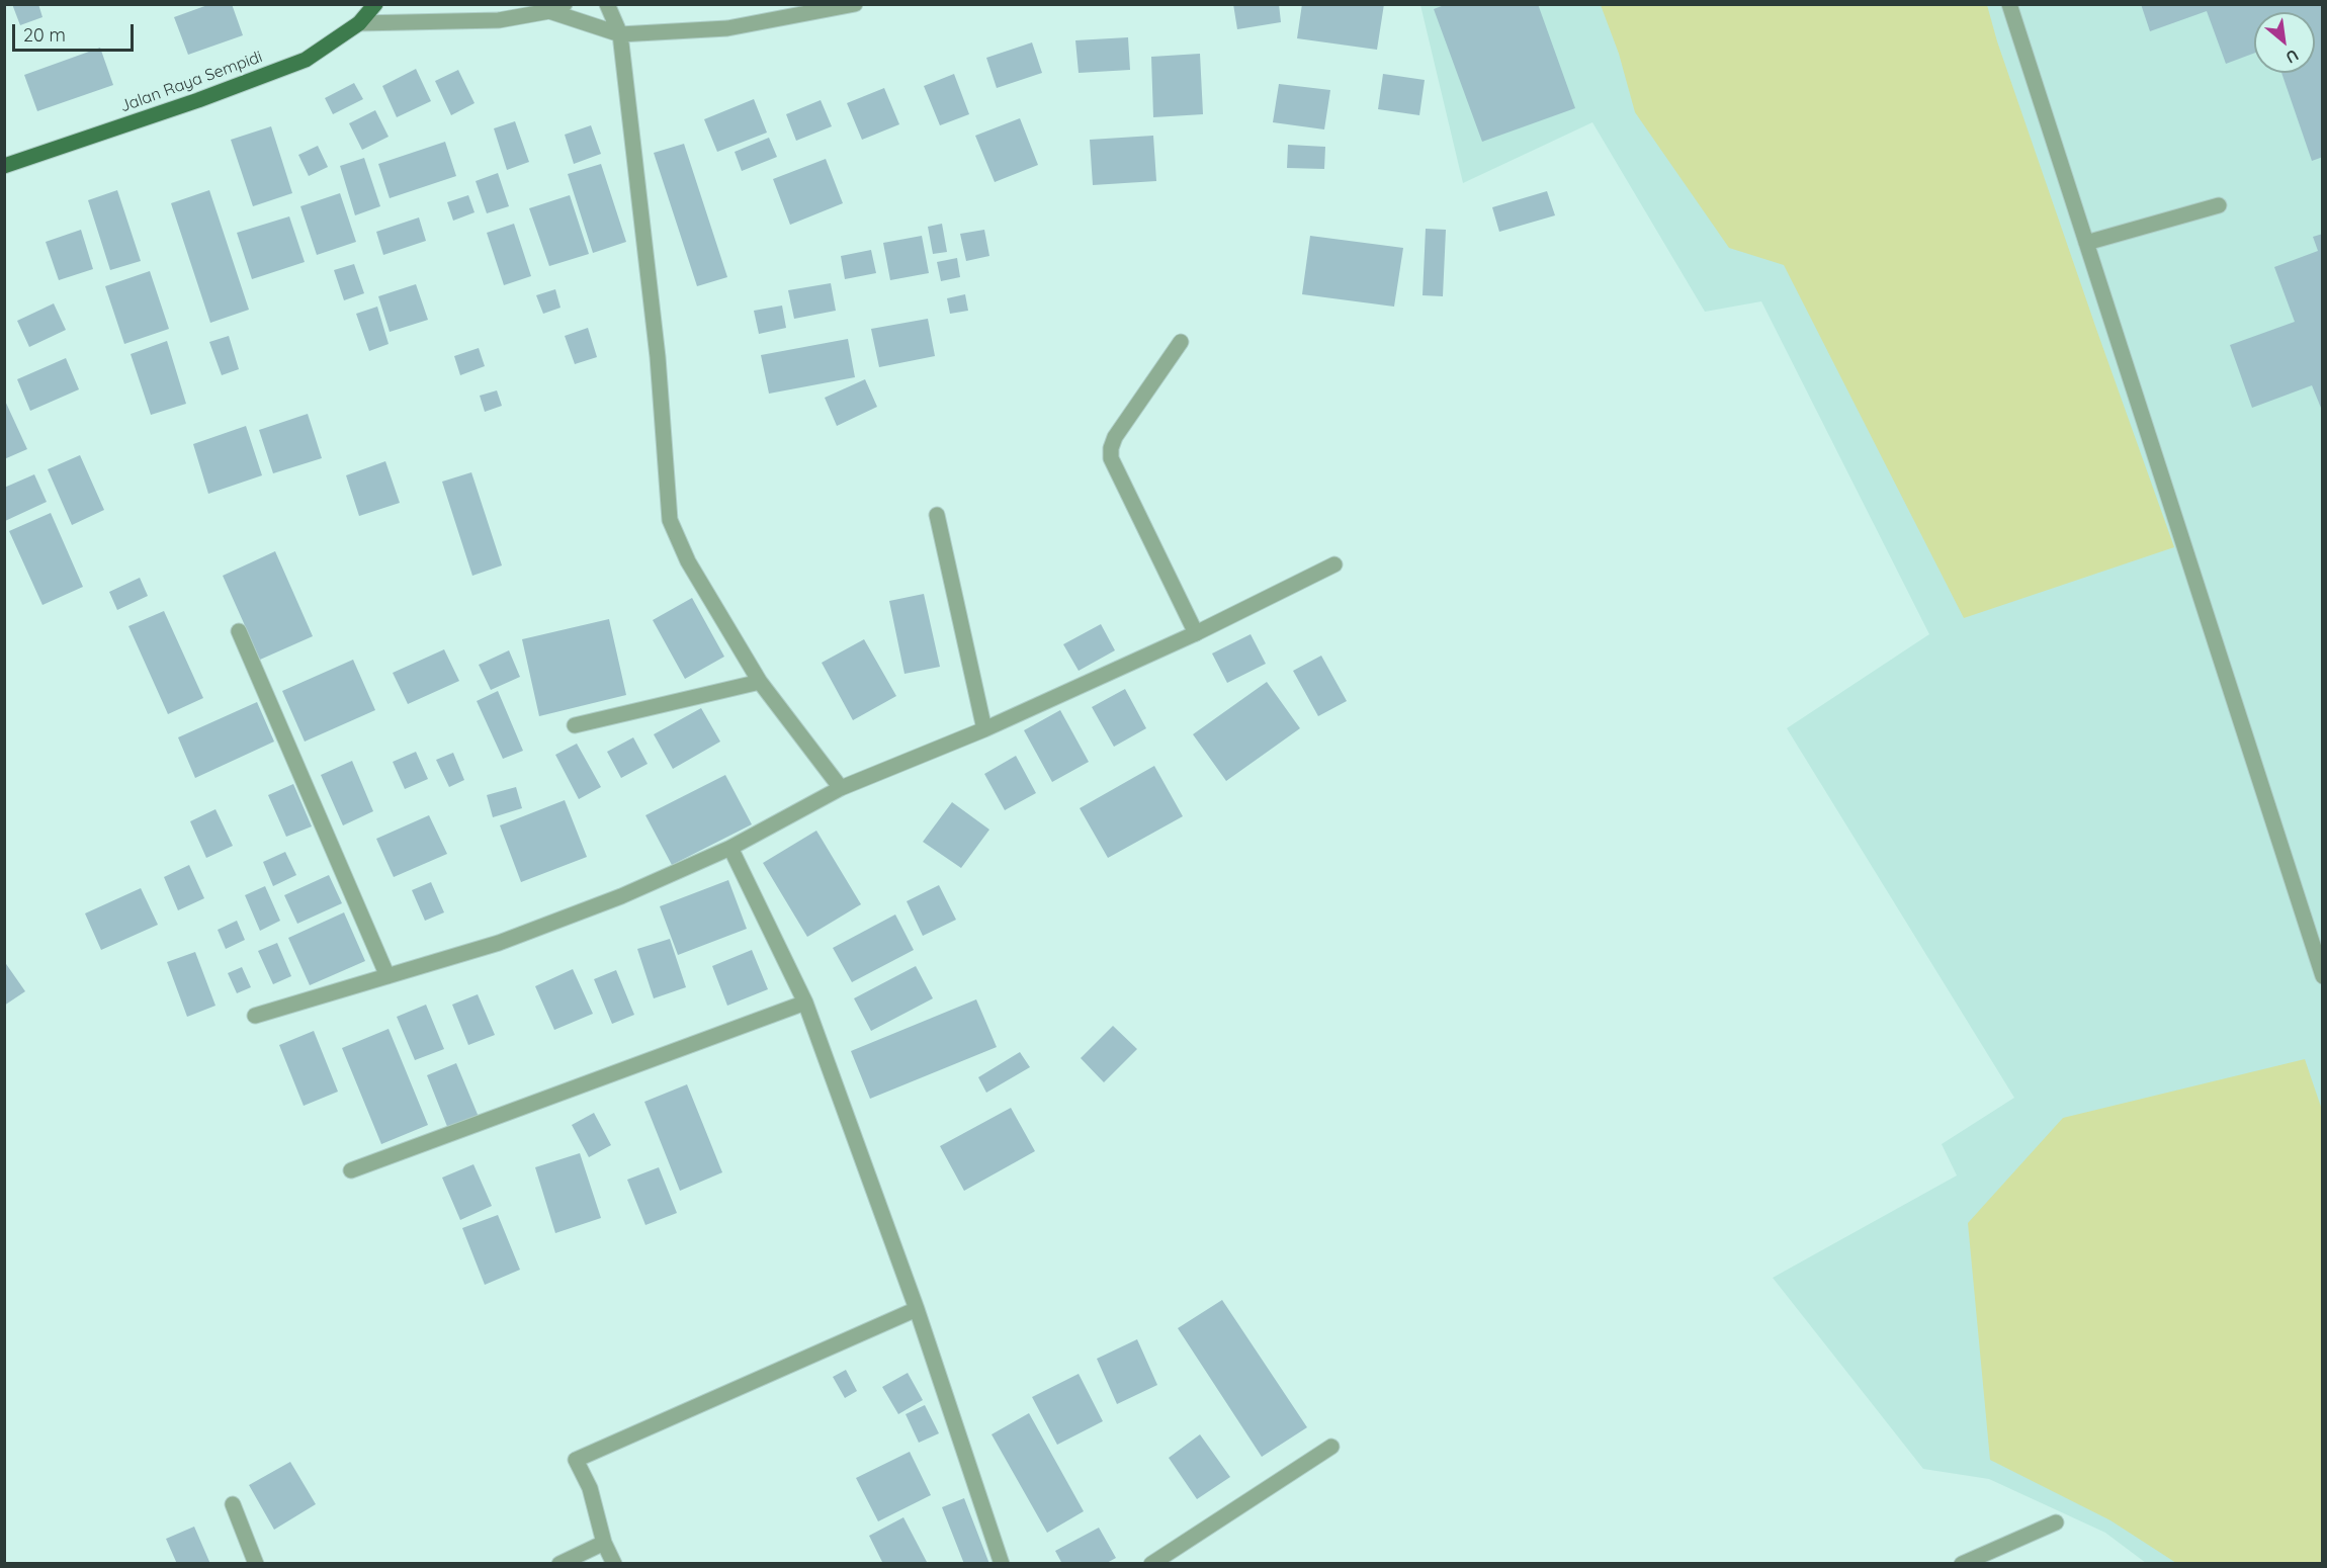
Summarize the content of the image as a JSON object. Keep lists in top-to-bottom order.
{
  "streets": {
    "main road": ["Jalan Raya Sempidi"]
  },
  "scale_bar": "20 m",
  "north": "bottom right"
}
